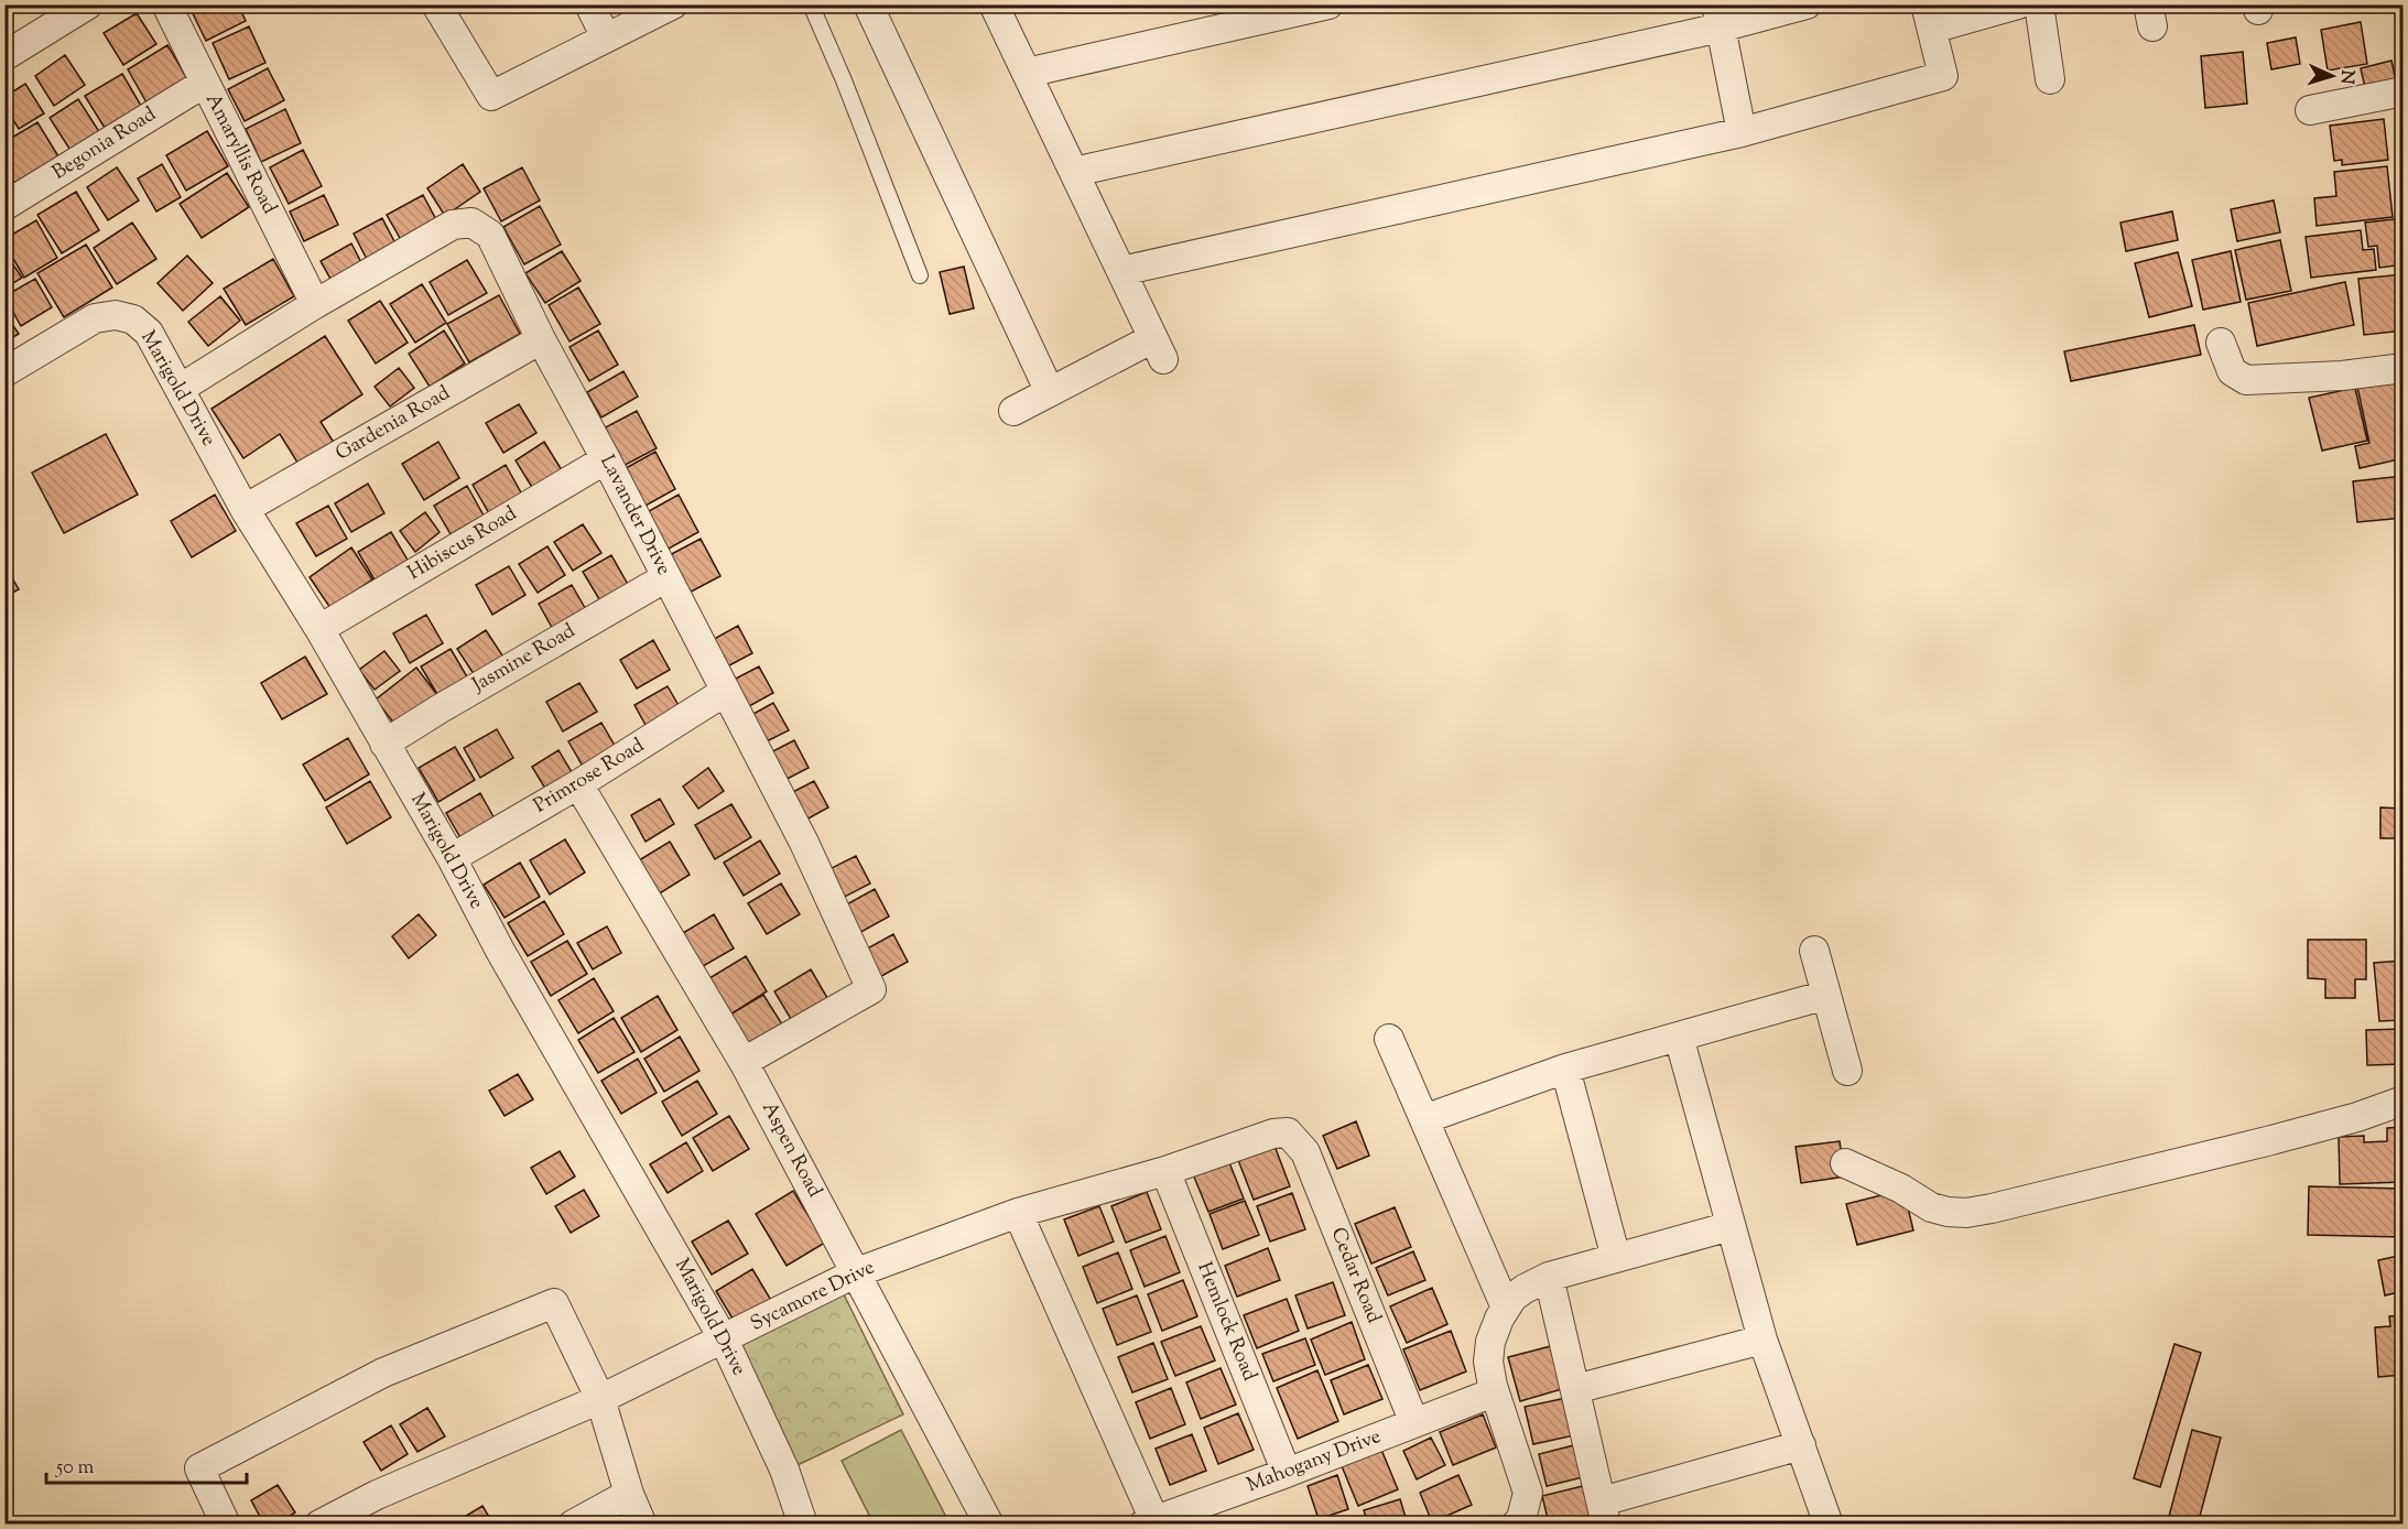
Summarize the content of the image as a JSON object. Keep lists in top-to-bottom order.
{
  "streets": {
    "street": [
      "Begonia Road",
      "Amaryllis Road",
      "Marigold Drive",
      "Gardenia Road",
      "Lavander Drive",
      "Hibiscus Road",
      "Jasmine Road",
      "Primrose Road",
      "Aspen Road",
      "Cedar Road",
      "Sycamore Drive",
      "Hemlock Road",
      "Mahogany Drive"
    ]
  },
  "crossings": [
    ["Begonia Road", "Amaryllis Road"],
    ["Amaryllis Road", "Lavander Drive"],
    ["Marigold Drive", "Gardenia Road"],
    ["Marigold Drive", "Lavander Drive"],
    ["Marigold Drive", "Hibiscus Road"],
    ["Marigold Drive", "Jasmine Road"],
    ["Marigold Drive", "Primrose Road"],
    ["Marigold Drive", "Sycamore Drive"],
    ["Gardenia Road", "Lavander Drive"],
    ["Lavander Drive", "Hibiscus Road"],
    ["Lavander Drive", "Jasmine Road"],
    ["Lavander Drive", "Primrose Road"],
    ["Lavander Drive", "Aspen Road"],
    ["Primrose Road", "Aspen Road"],
    ["Aspen Road", "Sycamore Drive"],
    ["Cedar Road", "Sycamore Drive"],
    ["Cedar Road", "Mahogany Drive"],
    ["Sycamore Drive", "Hemlock Road"],
    ["Hemlock Road", "Mahogany Drive"]
  ],
  "scale_bar": "50 m",
  "north": "right"
}
